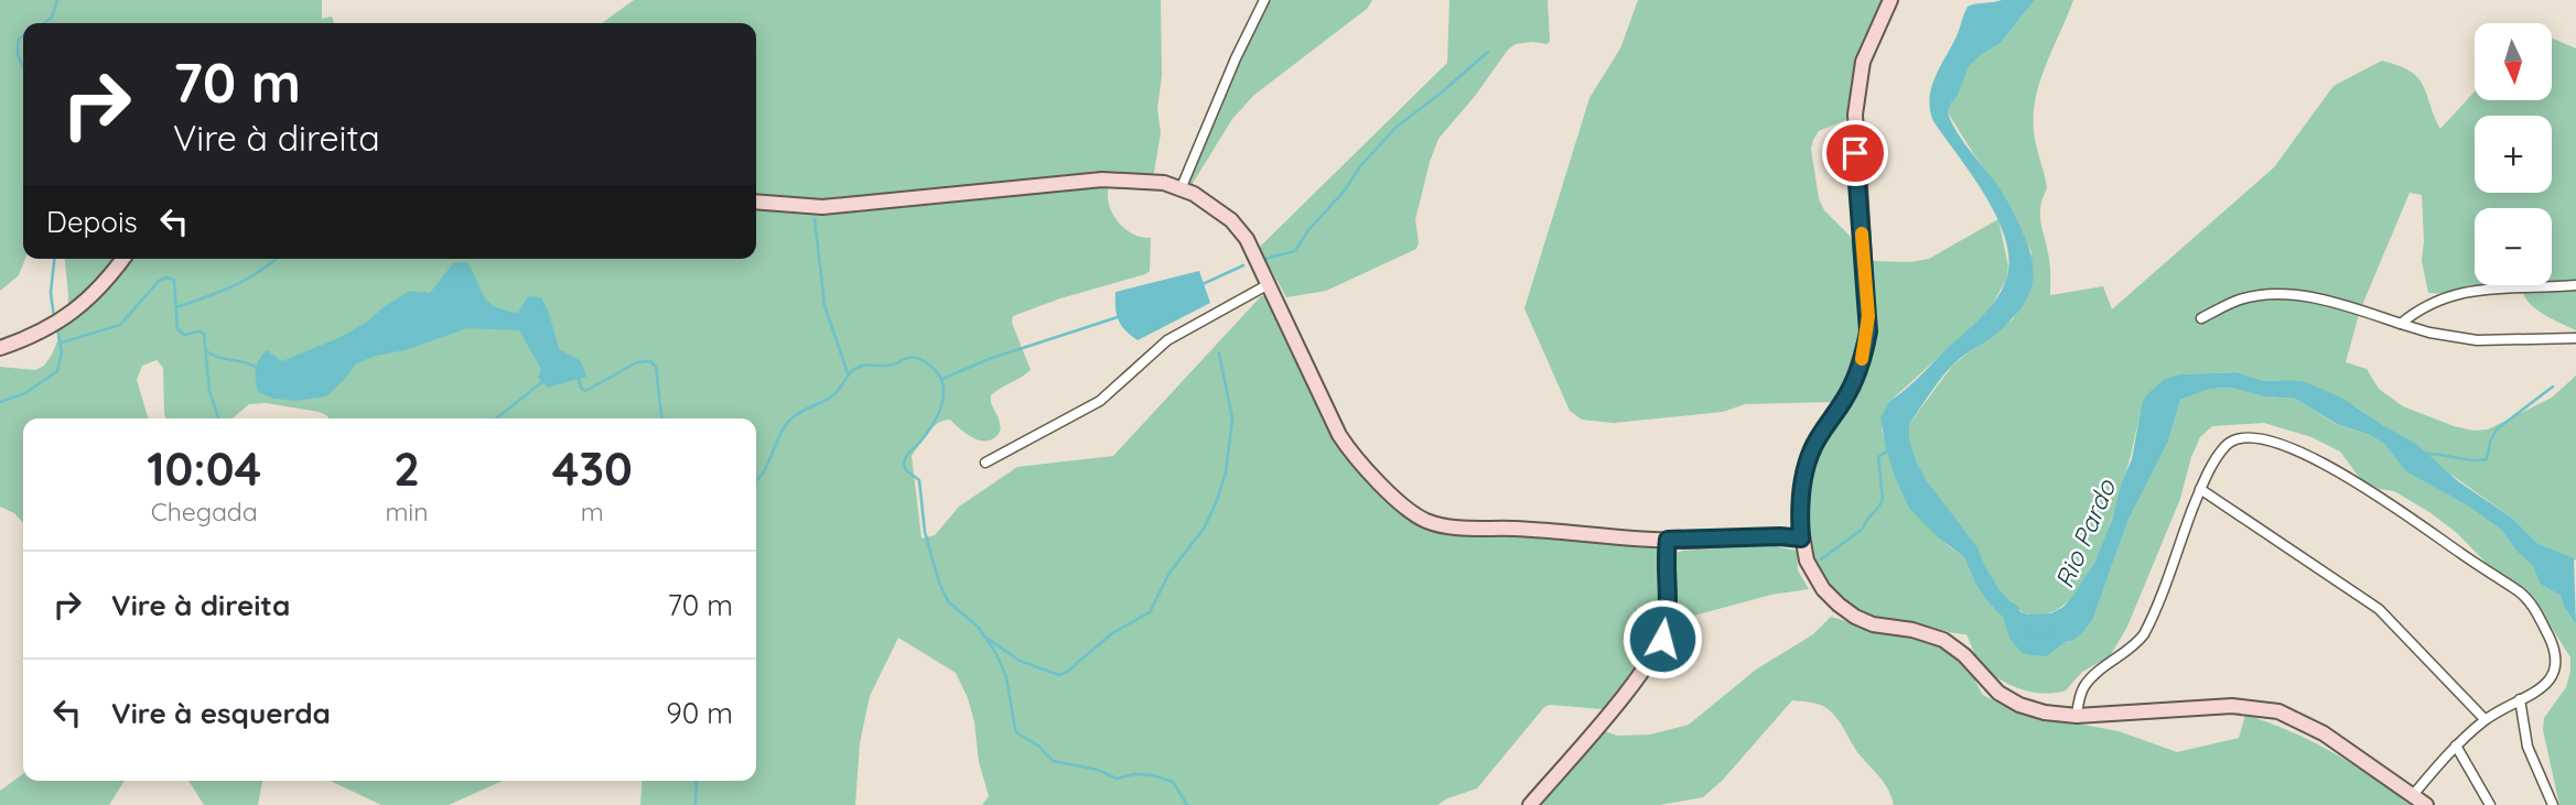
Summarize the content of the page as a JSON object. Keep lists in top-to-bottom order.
{
  "water": ["Rio Pardo"],
  "north": "bottom",
  "page": {
    "map_buttons": ["+", "−"],
    "turn": ["70 m", "Vire à direita"],
    "then": "Depois",
    "eta": [
      "10:04",
      "Chegada",
      "2",
      "min",
      "430",
      "m"
    ],
    "list": [
      {
        "name": "Vire à direita",
        "value": "70 m"
      },
      {
        "name": "Vire à esquerda",
        "value": "90 m"
      }
    ]
  }
}
